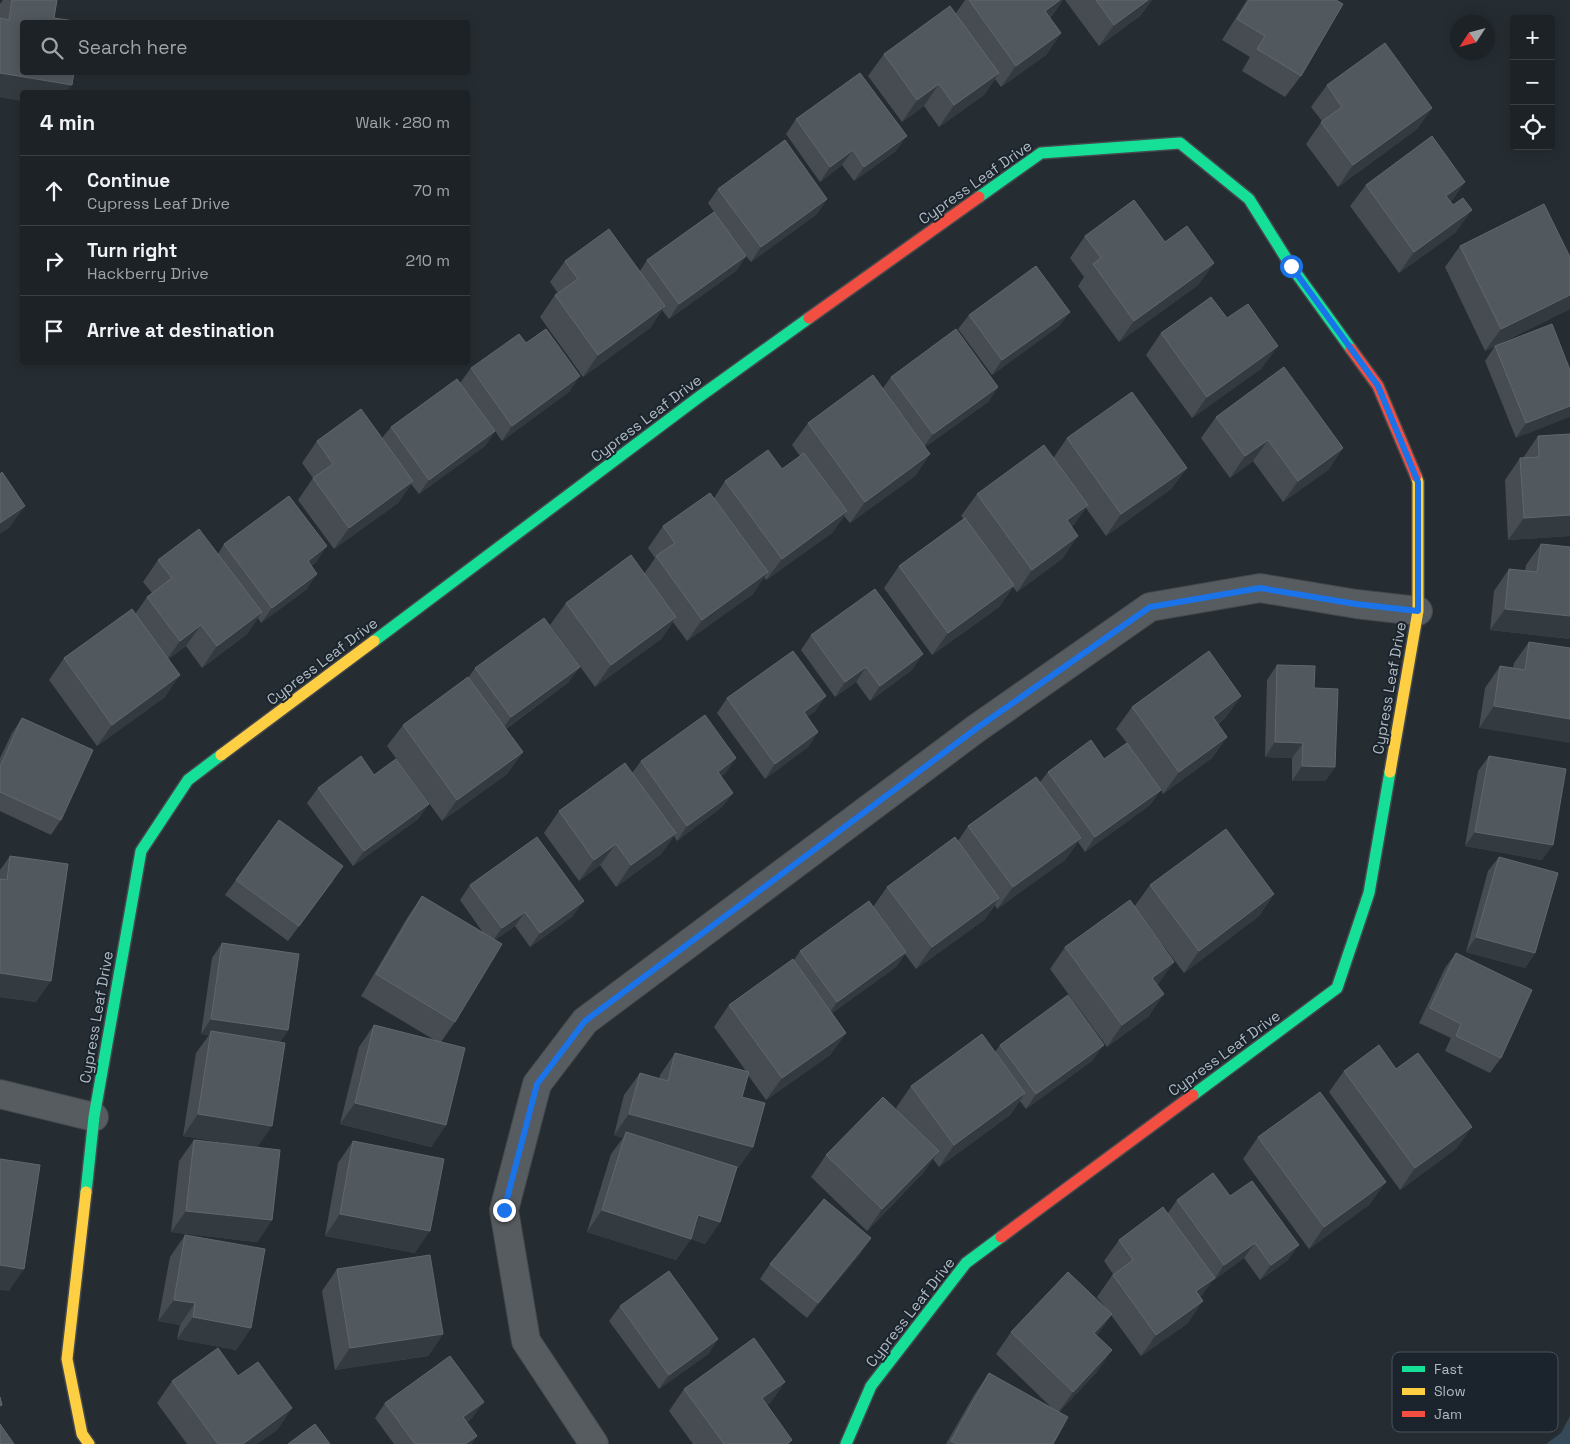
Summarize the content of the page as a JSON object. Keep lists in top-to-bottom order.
{
  "streets": {
    "street": ["Cypress Leaf Drive"]
  },
  "legend": ["Fast", "Slow", "Jam"],
  "north": "bottom left",
  "page": {
    "map_buttons": ["+", "−"],
    "search": "Search here",
    "heading": ["4 min", "Walk · 280 m"],
    "list": [
      ["Continue", "Cypress Leaf Drive", "70 m"],
      ["Turn right", "Hackberry Drive", "210 m"],
      "Arrive at destination"
    ]
  }
}
